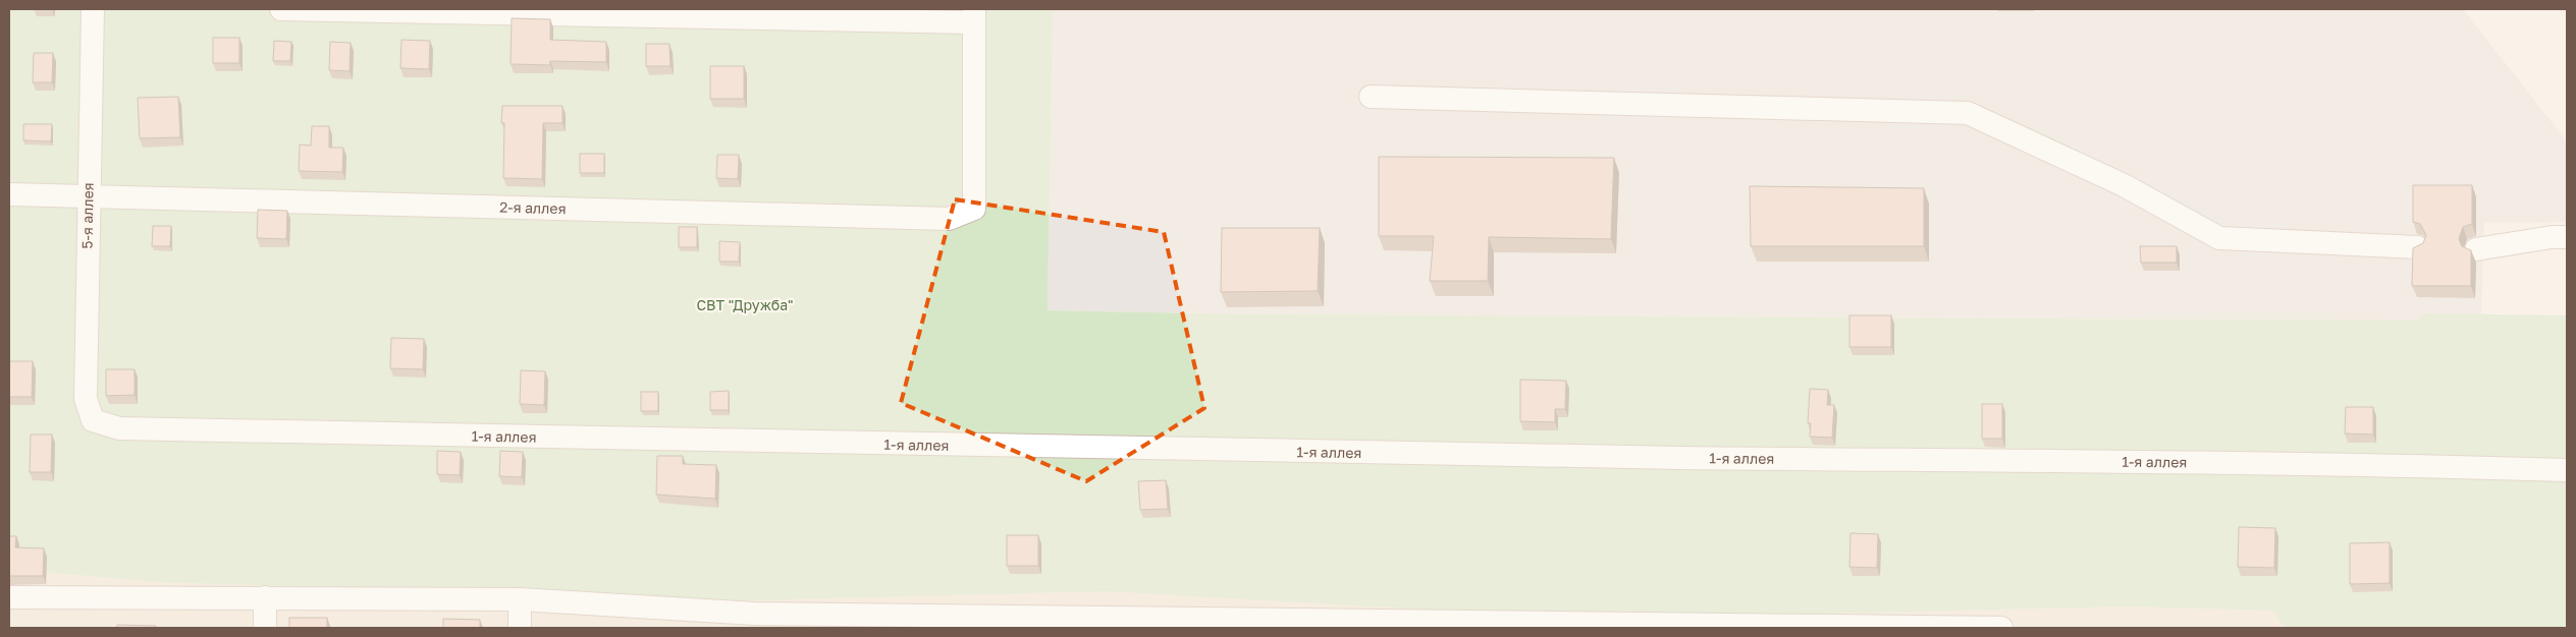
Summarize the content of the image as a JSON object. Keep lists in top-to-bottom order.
{
  "streets": {
    "street": ["2-я аллея", "5-я аллея", "1-я аллея"]
  },
  "crossings": [
    ["2-я аллея", "5-я аллея"],
    ["5-я аллея", "1-я аллея"]
  ],
  "parks": ["СВТ \"Дружба\""]
}
